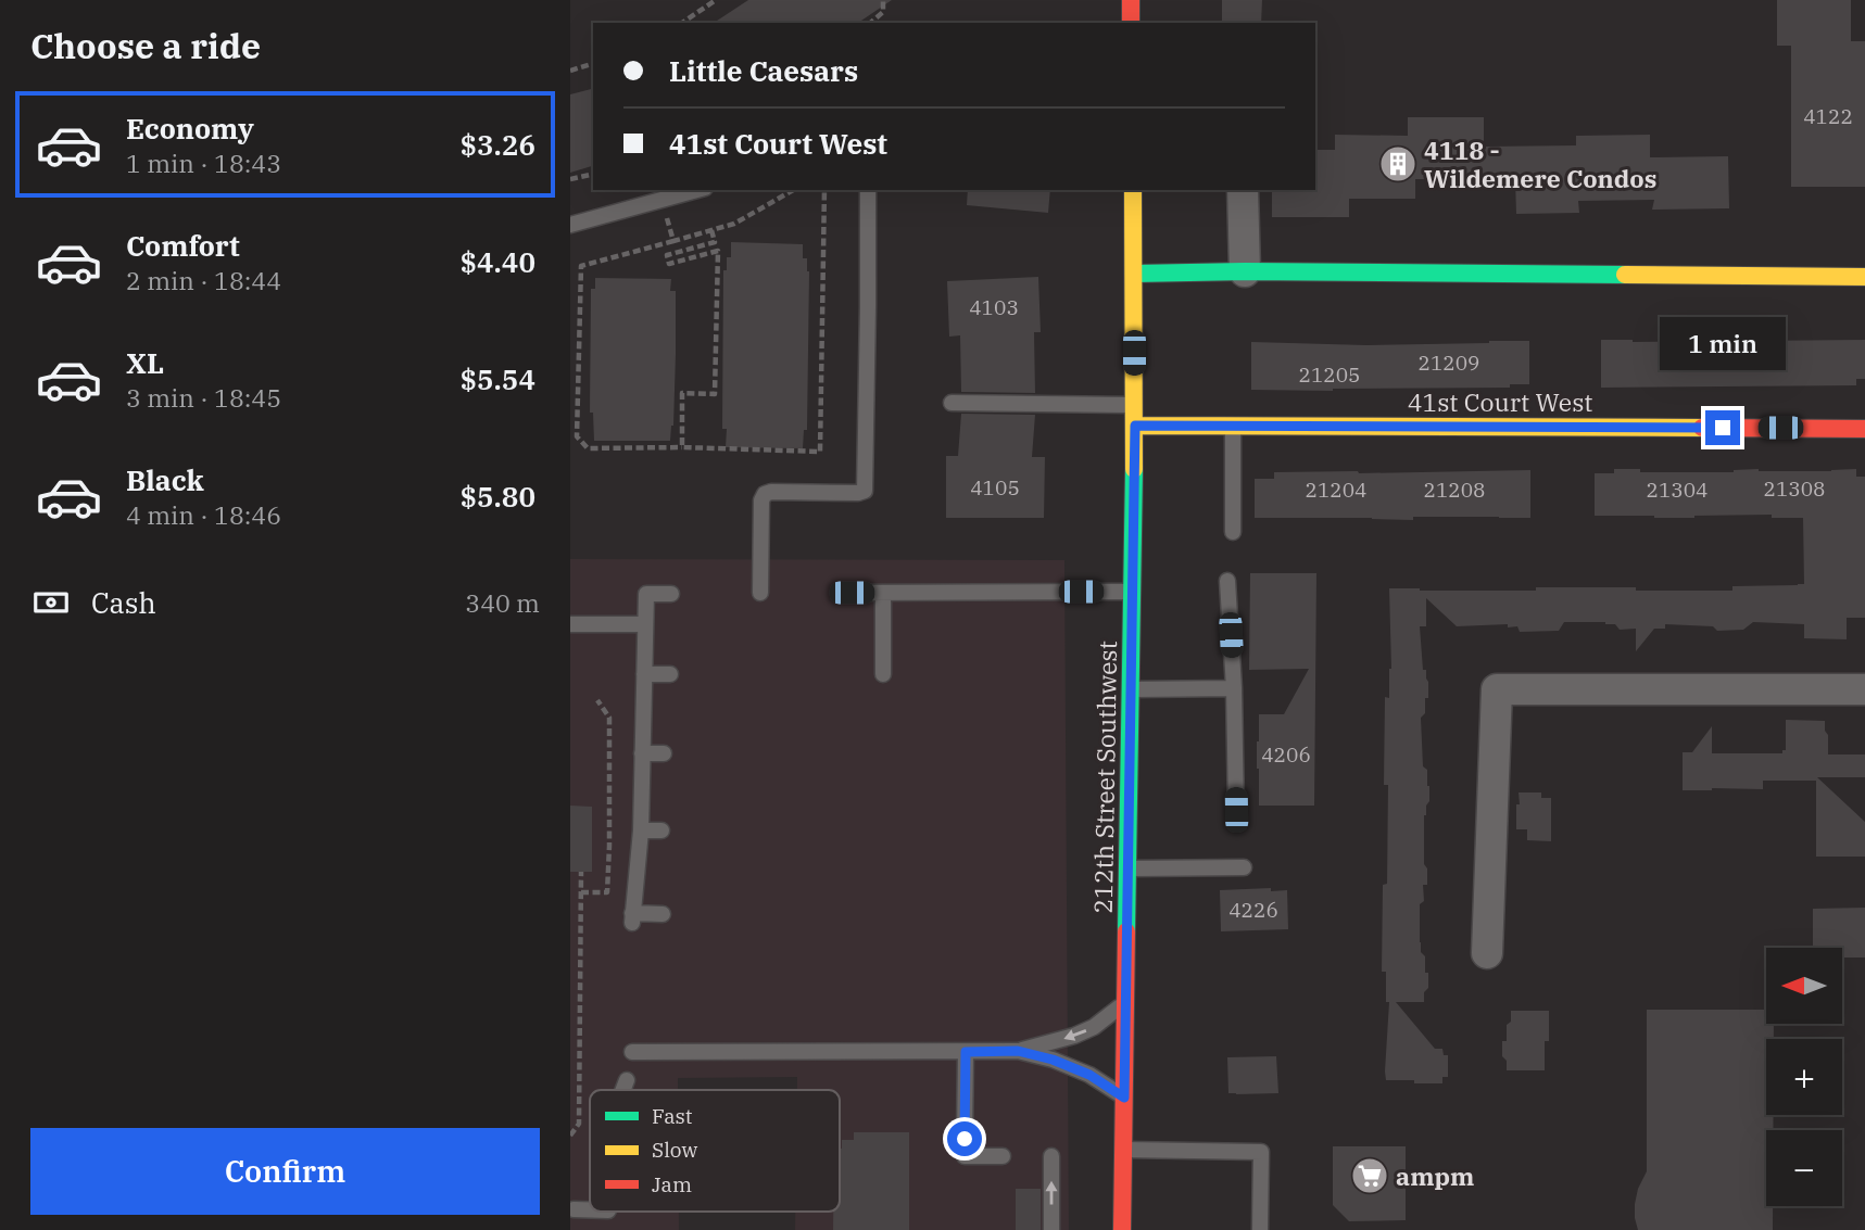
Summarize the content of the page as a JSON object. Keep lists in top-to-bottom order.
{
  "streets": {
    "street": ["41st Court West", "212th Street Southwest"]
  },
  "crossings": [
    ["41st Court West", "212th Street Southwest"]
  ],
  "places": {
    "building": ["4118 - Wildemere Condos"],
    "supermarket": ["ampm"]
  },
  "house_numbers": [
    "4122",
    "4103",
    "21209",
    "21205",
    "4105",
    "21308",
    "21204",
    "21208",
    "21304",
    "4206",
    "4226"
  ],
  "legend": ["Fast", "Slow", "Jam"],
  "north": "left",
  "page": {
    "heading": "Choose a ride",
    "banner": ["Little Caesars", "41st Court West"],
    "list": [
      {
        "name": "Economy",
        "note": "1 min · 18:43",
        "value": "$3.26"
      },
      {
        "name": "Comfort",
        "note": "2 min · 18:44",
        "value": "$4.40"
      },
      {
        "name": "XL",
        "note": "3 min · 18:45",
        "value": "$5.54"
      },
      {
        "name": "Black",
        "note": "4 min · 18:46",
        "value": "$5.80"
      }
    ],
    "bubble": "1 min",
    "pay": ["Cash", "340 m"],
    "map_buttons": ["+", "−"],
    "buttons": "Confirm"
  }
}
